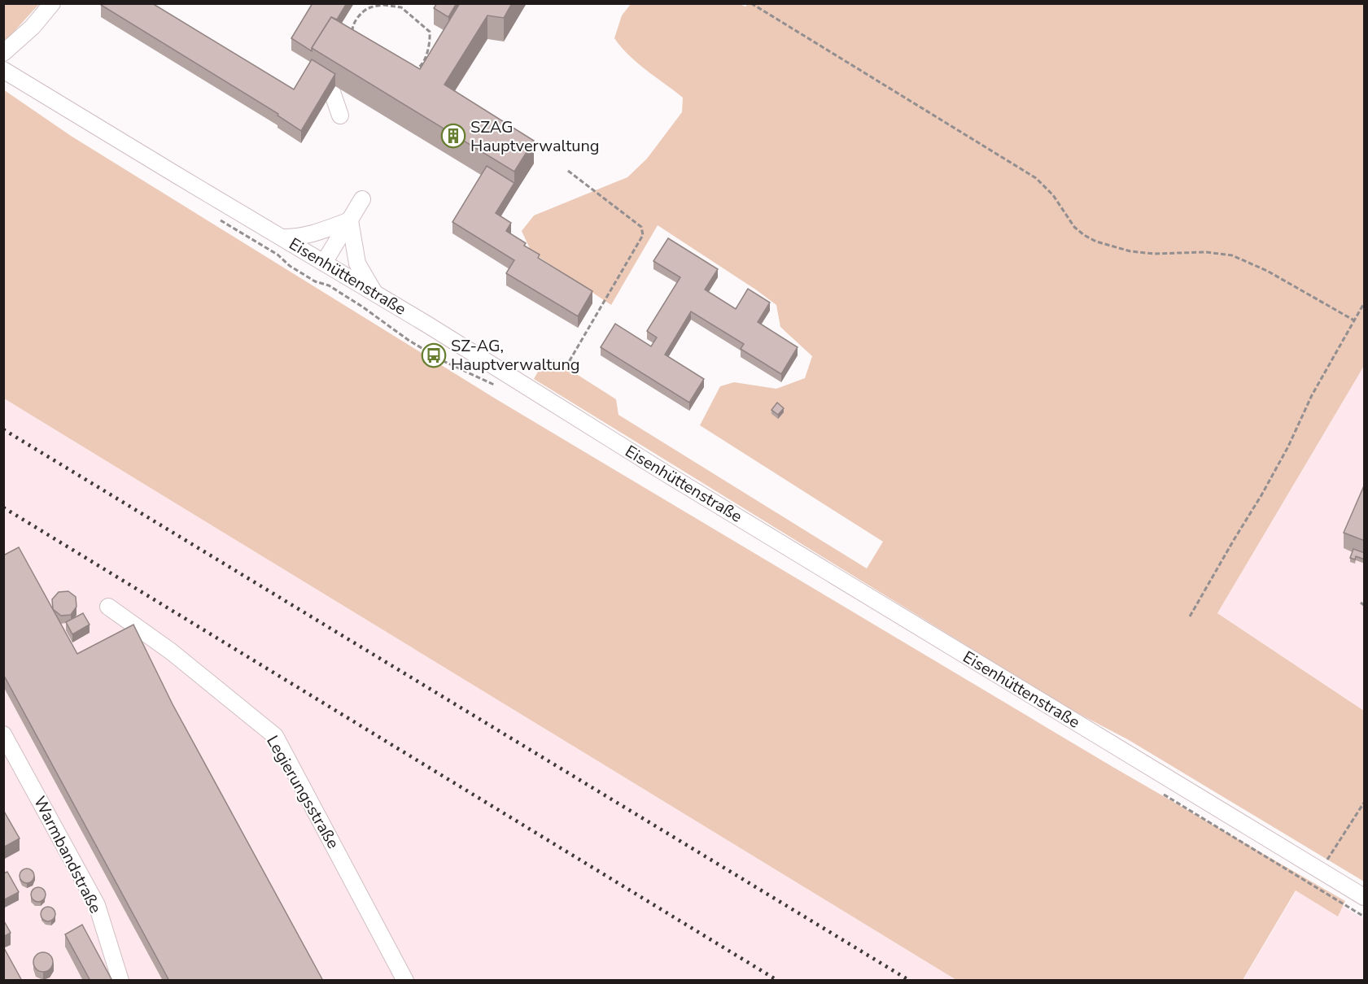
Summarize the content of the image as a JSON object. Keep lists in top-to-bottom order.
{
  "streets": {
    "street": ["Eisenhüttenstraße", "Legierungsstraße", "Warmbandstraße"]
  },
  "places": {
    "building": ["SZAG Hauptverwaltung"],
    "bus stop": ["SZ-AG, Hauptverwaltung"]
  }
}
